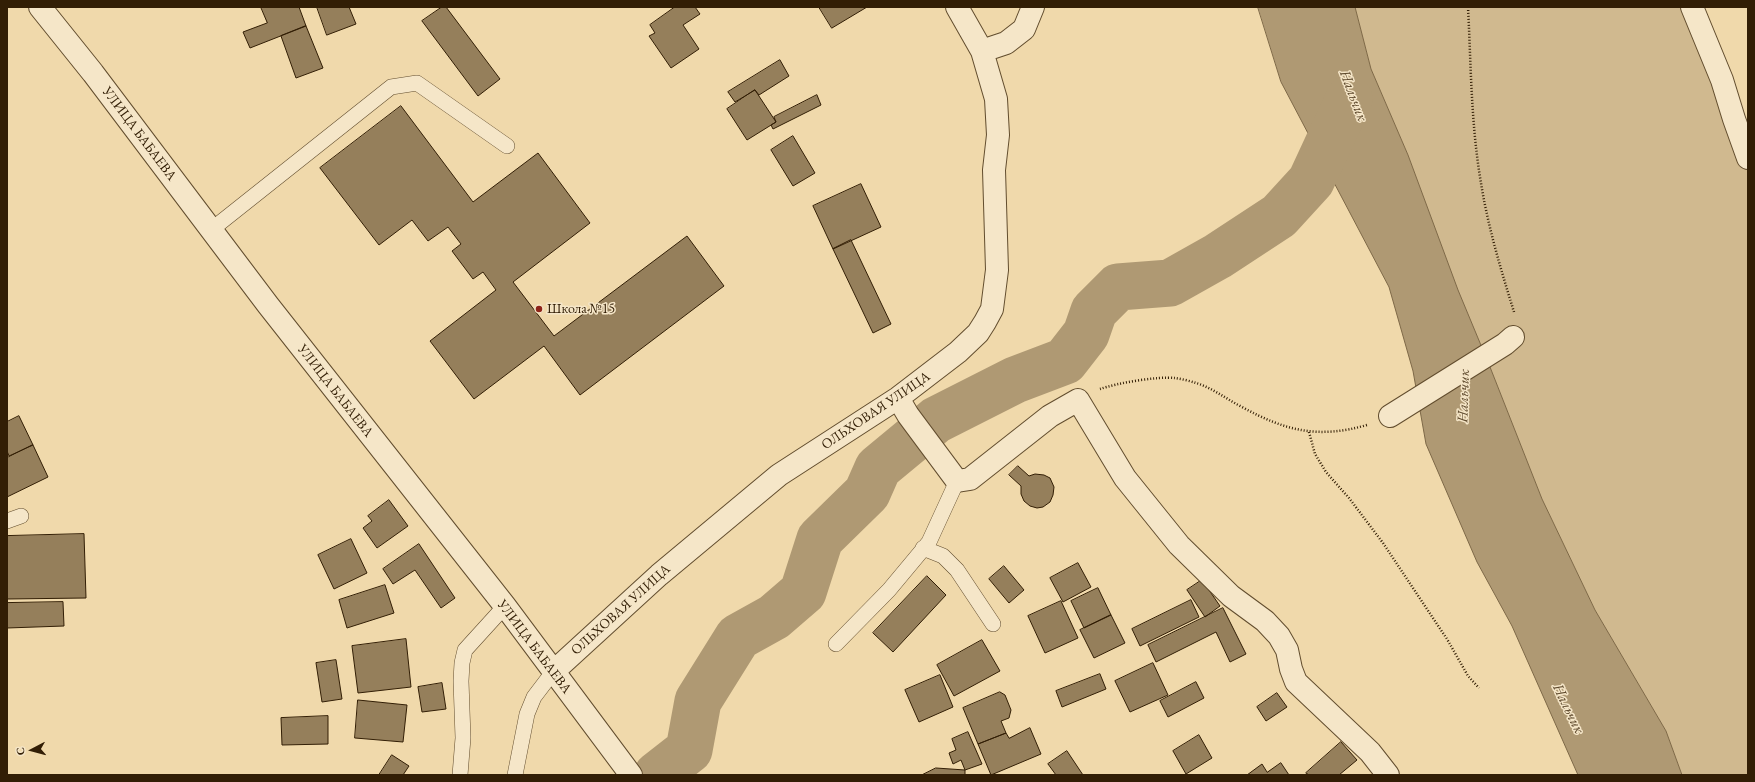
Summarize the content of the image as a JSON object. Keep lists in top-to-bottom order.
{
  "streets": {
    "street": ["УЛИЦА БАБАЕВА", "ОЛЬХОВАЯ УЛИЦА"]
  },
  "crossings": [
    ["УЛИЦА БАБАЕВА", "ОЛЬХОВАЯ УЛИЦА"]
  ],
  "water": ["Нальчик"],
  "places": ["Школа №15"],
  "north": "left"
}
